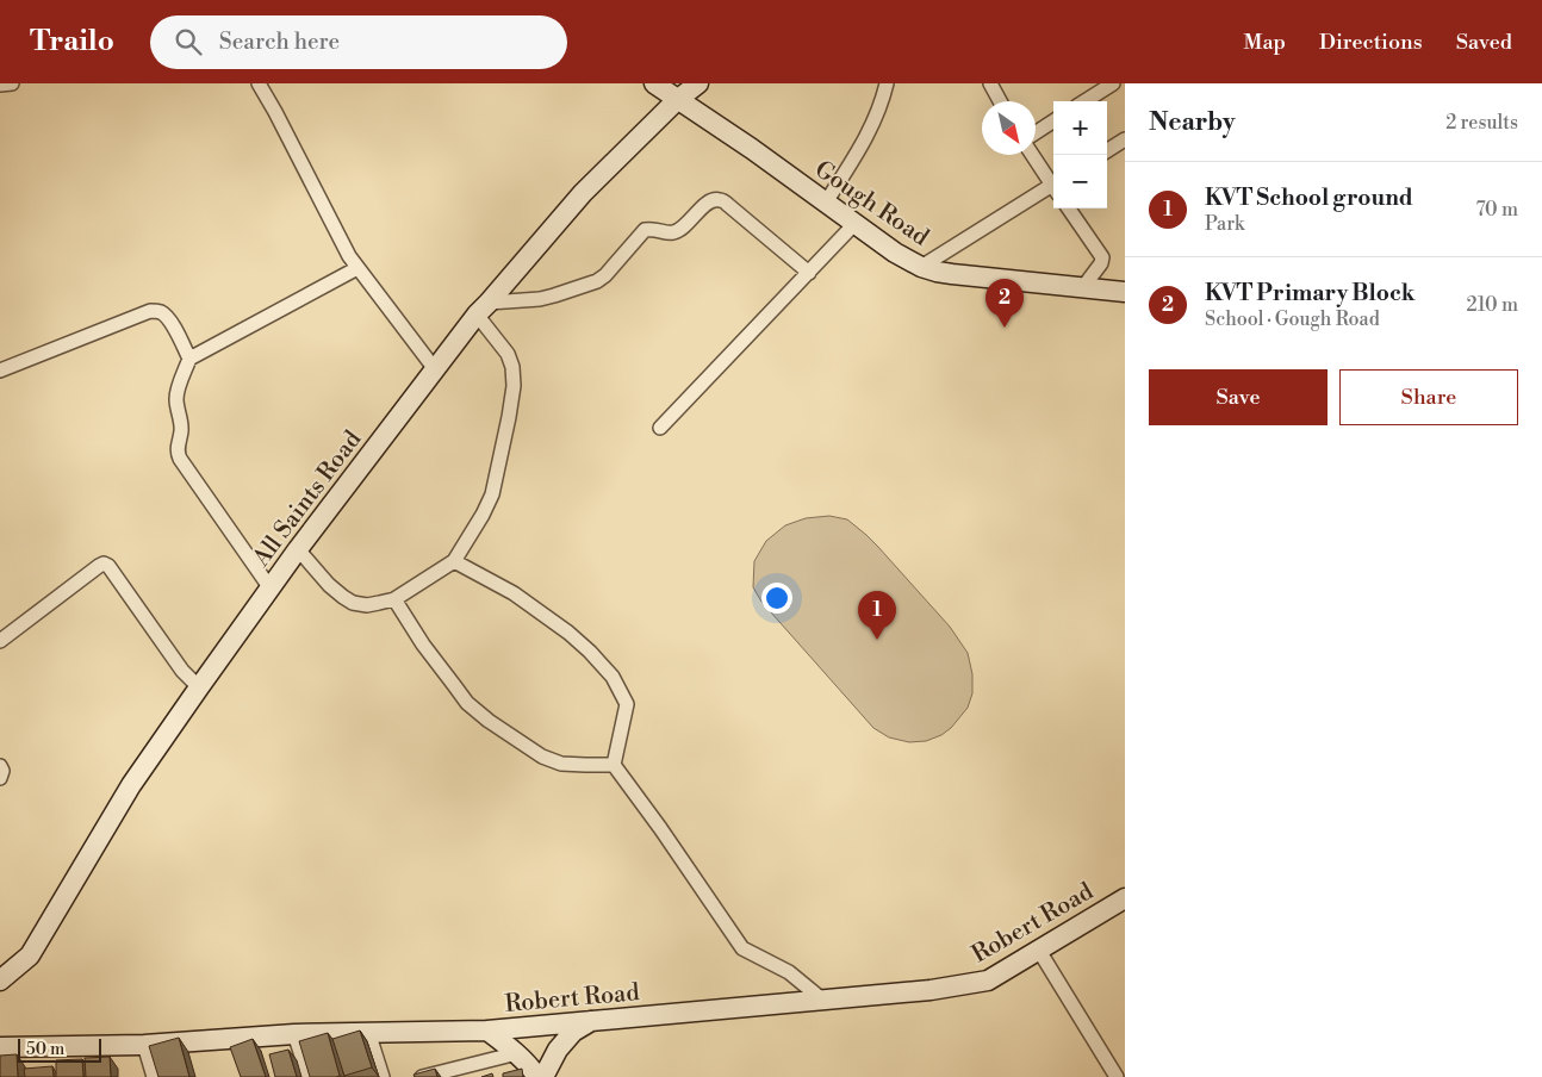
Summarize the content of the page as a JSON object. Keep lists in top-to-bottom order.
{
  "streets": {
    "street": ["Gough Road", "All Saints Road", "Robert Road"]
  },
  "crossings": [
    ["Gough Road", "All Saints Road"]
  ],
  "scale_bar": "50 m",
  "north": "bottom right",
  "page": {
    "header": "Trailo",
    "search": "Search here",
    "nav": ["Map", "Directions", "Saved"],
    "heading": ["Nearby", "2 results"],
    "map_buttons": ["+", "−"],
    "list": [
      {
        "mark": "1",
        "name": "KVT School ground",
        "note": "Park",
        "value": "70 m"
      },
      {
        "mark": "2",
        "name": "KVT Primary Block",
        "note": "School · Gough Road",
        "value": "210 m"
      }
    ],
    "pins": ["2", "1"],
    "buttons": ["Save", "Share"],
    "scale": "50 m"
  }
}
